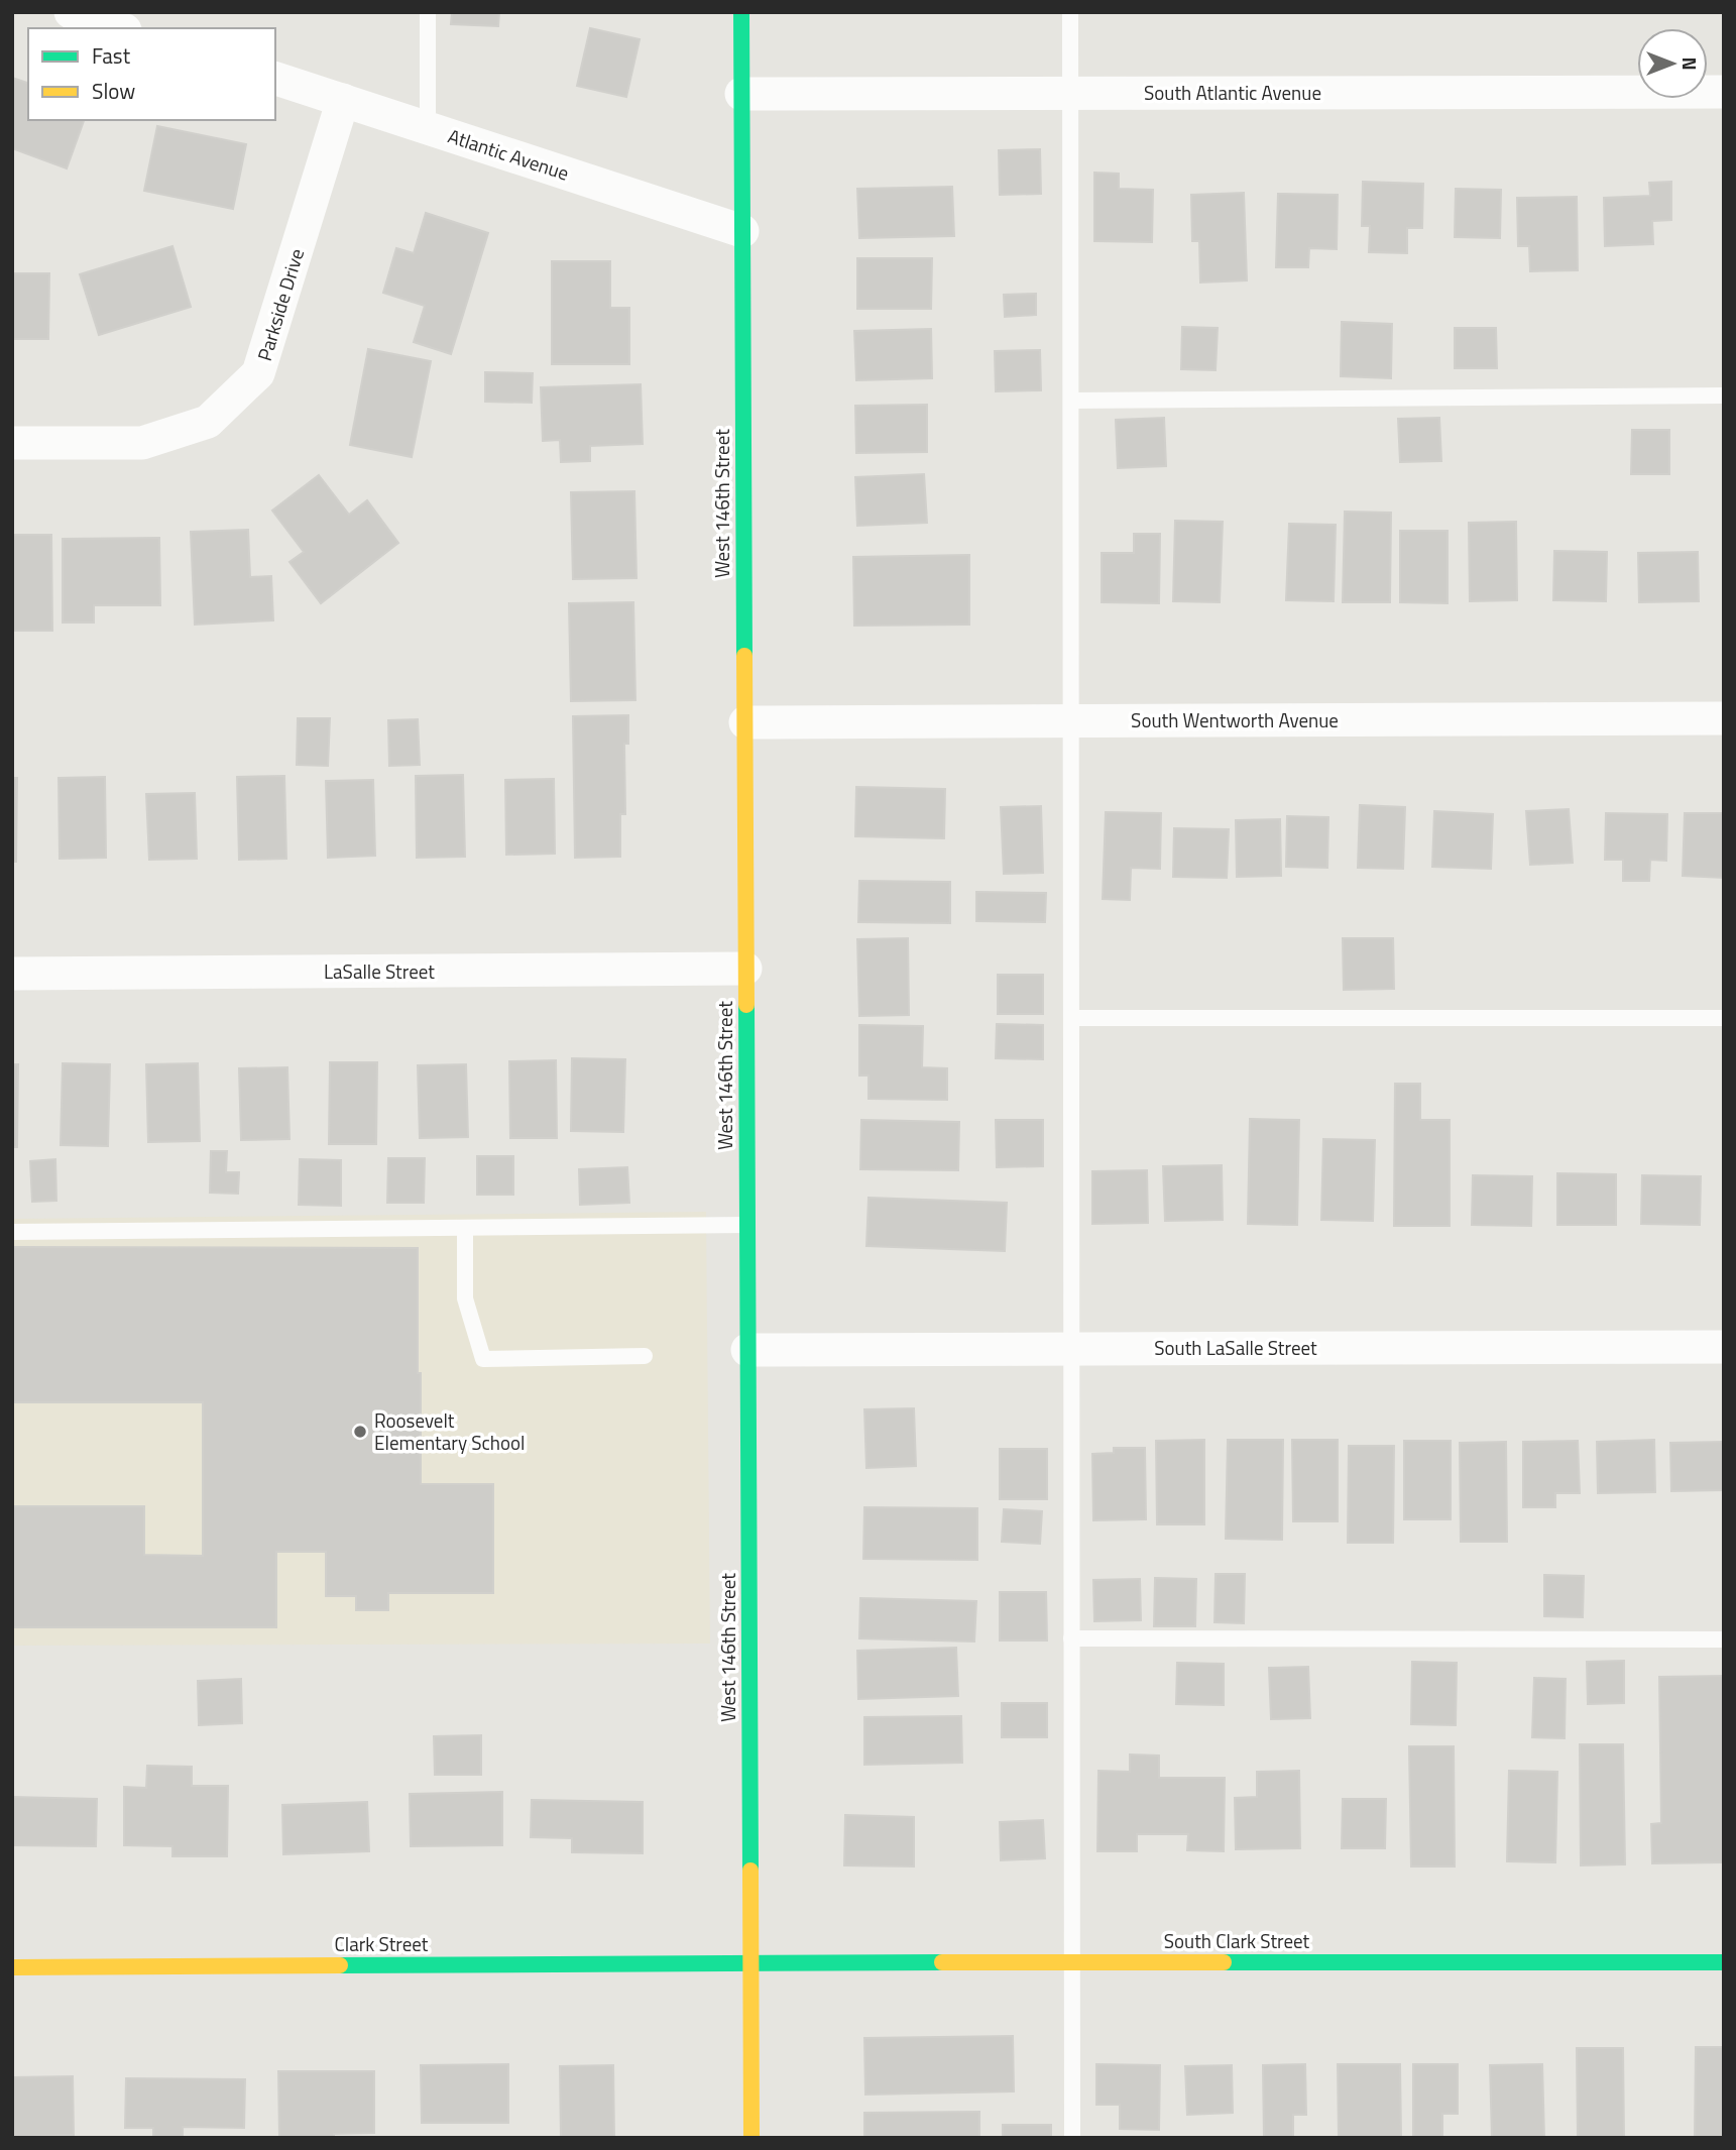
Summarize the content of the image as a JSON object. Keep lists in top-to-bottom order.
{
  "streets": {
    "street": [
      "South Atlantic Avenue",
      "Atlantic Avenue",
      "Parkside Drive",
      "West 146th Street",
      "South Wentworth Avenue",
      "LaSalle Street",
      "South LaSalle Street",
      "South Clark Street",
      "Clark Street"
    ]
  },
  "crossings": [
    ["South Atlantic Avenue", "West 146th Street"],
    ["Atlantic Avenue", "Parkside Drive"],
    ["Atlantic Avenue", "West 146th Street"],
    ["West 146th Street", "South Wentworth Avenue"],
    ["West 146th Street", "LaSalle Street"],
    ["West 146th Street", "South LaSalle Street"],
    ["West 146th Street", "South Clark Street"],
    ["West 146th Street", "Clark Street"],
    ["South Clark Street", "Clark Street"]
  ],
  "places": ["Roosevelt Elementary School"],
  "legend": ["Fast", "Slow"],
  "north": "right"
}
